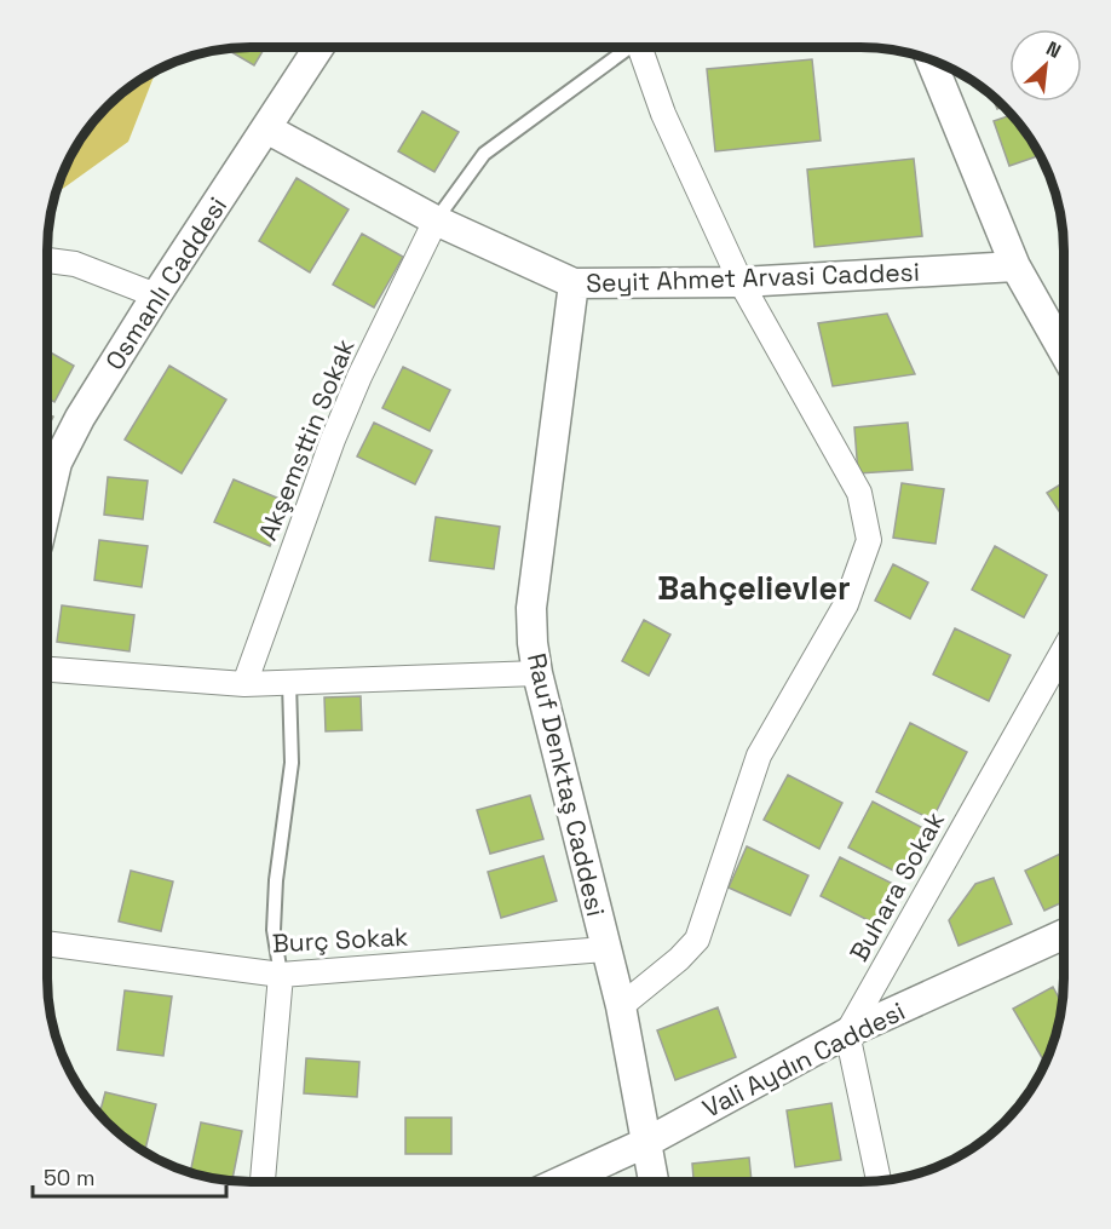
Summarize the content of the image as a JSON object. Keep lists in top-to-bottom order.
{
  "streets": {
    "street": [
      "Seyit Ahmet Arvasi Caddesi",
      "Osmanlı Caddesi",
      "Akşemsttin Sokak",
      "Rauf Denktaş Caddesi",
      "Buhara Sokak",
      "Burç Sokak",
      "Vali Aydın Caddesi"
    ]
  },
  "crossings": [
    ["Seyit Ahmet Arvasi Caddesi", "Osmanlı Caddesi"],
    ["Seyit Ahmet Arvasi Caddesi", "Akşemsttin Sokak"],
    ["Seyit Ahmet Arvasi Caddesi", "Rauf Denktaş Caddesi"],
    ["Rauf Denktaş Caddesi", "Burç Sokak"],
    ["Rauf Denktaş Caddesi", "Vali Aydın Caddesi"],
    ["Buhara Sokak", "Vali Aydın Caddesi"]
  ],
  "districts": ["Bahçelievler"],
  "scale_bar": "50 m",
  "north": "top right"
}
